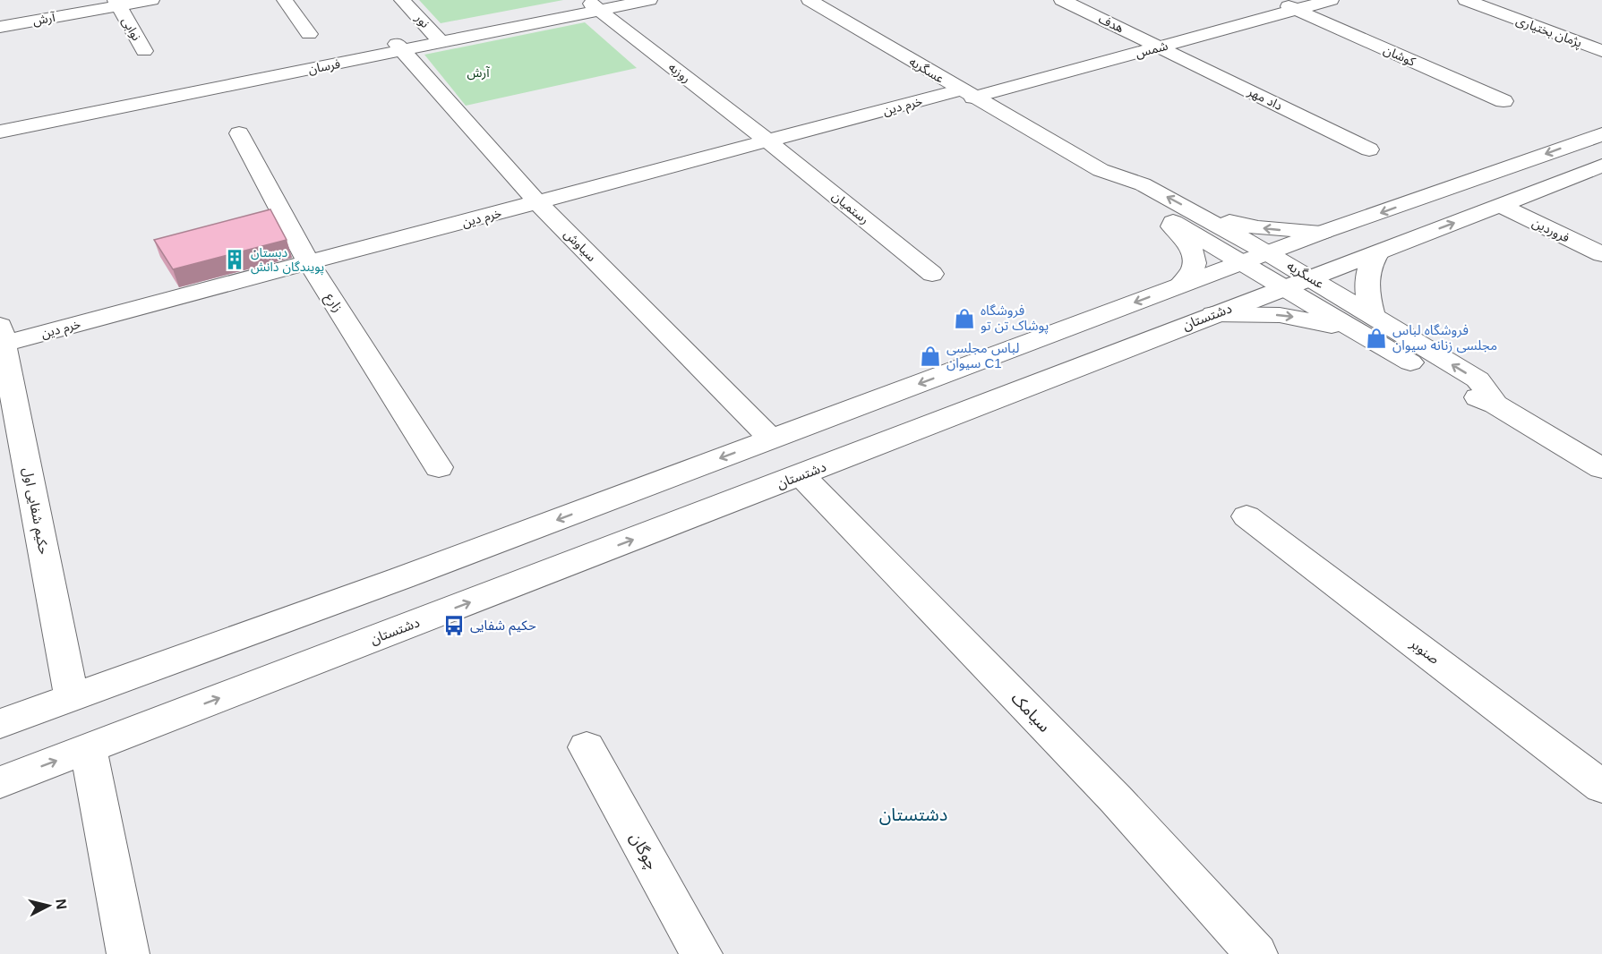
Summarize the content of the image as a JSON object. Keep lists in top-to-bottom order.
{
  "streets": {
    "street": [
      "آرش",
      "نور",
      "هدف",
      "نوابی",
      "پژمان بختیاری",
      "شمس",
      "کوشان",
      "فرسان",
      "عسگریه",
      "روزبه",
      "داد مهر",
      "خرم دین",
      "رستمیان",
      "فروردین",
      "سیاوش",
      "زارع",
      "دشتستان",
      "حکیم شفایی اول",
      "صنوبر",
      "سیامک",
      "چوگان"
    ]
  },
  "crossings": [
    ["آرش", "نوابی"],
    ["نور", "فرسان"],
    ["هدف", "شمس"],
    ["هدف", "داد مهر"],
    ["شمس", "کوشان"],
    ["شمس", "عسگریه"],
    ["شمس", "داد مهر"],
    ["شمس", "خرم دین"],
    ["فرسان", "روزبه"],
    ["فرسان", "سیاوش"],
    ["عسگریه", "خرم دین"],
    ["عسگریه", "دشتستان"],
    ["روزبه", "خرم دین"],
    ["روزبه", "رستمیان"],
    ["خرم دین", "رستمیان"],
    ["خرم دین", "سیاوش"],
    ["خرم دین", "زارع"],
    ["خرم دین", "حکیم شفایی اول"],
    ["فروردین", "دشتستان"],
    ["دشتستان", "سیامک"]
  ],
  "districts": ["دشتستان"],
  "parks": ["آرش"],
  "places": {
    "building": ["دبستان پویندگان دانش"],
    "shop": ["فروشگاه پوشاک تن تو", "فروشگاه لباس مجلسی زنانه سیوان", "لباس مجلسی سیوان C1"],
    "bus stop": ["حکیم شفایی"]
  },
  "north": "right"
}
